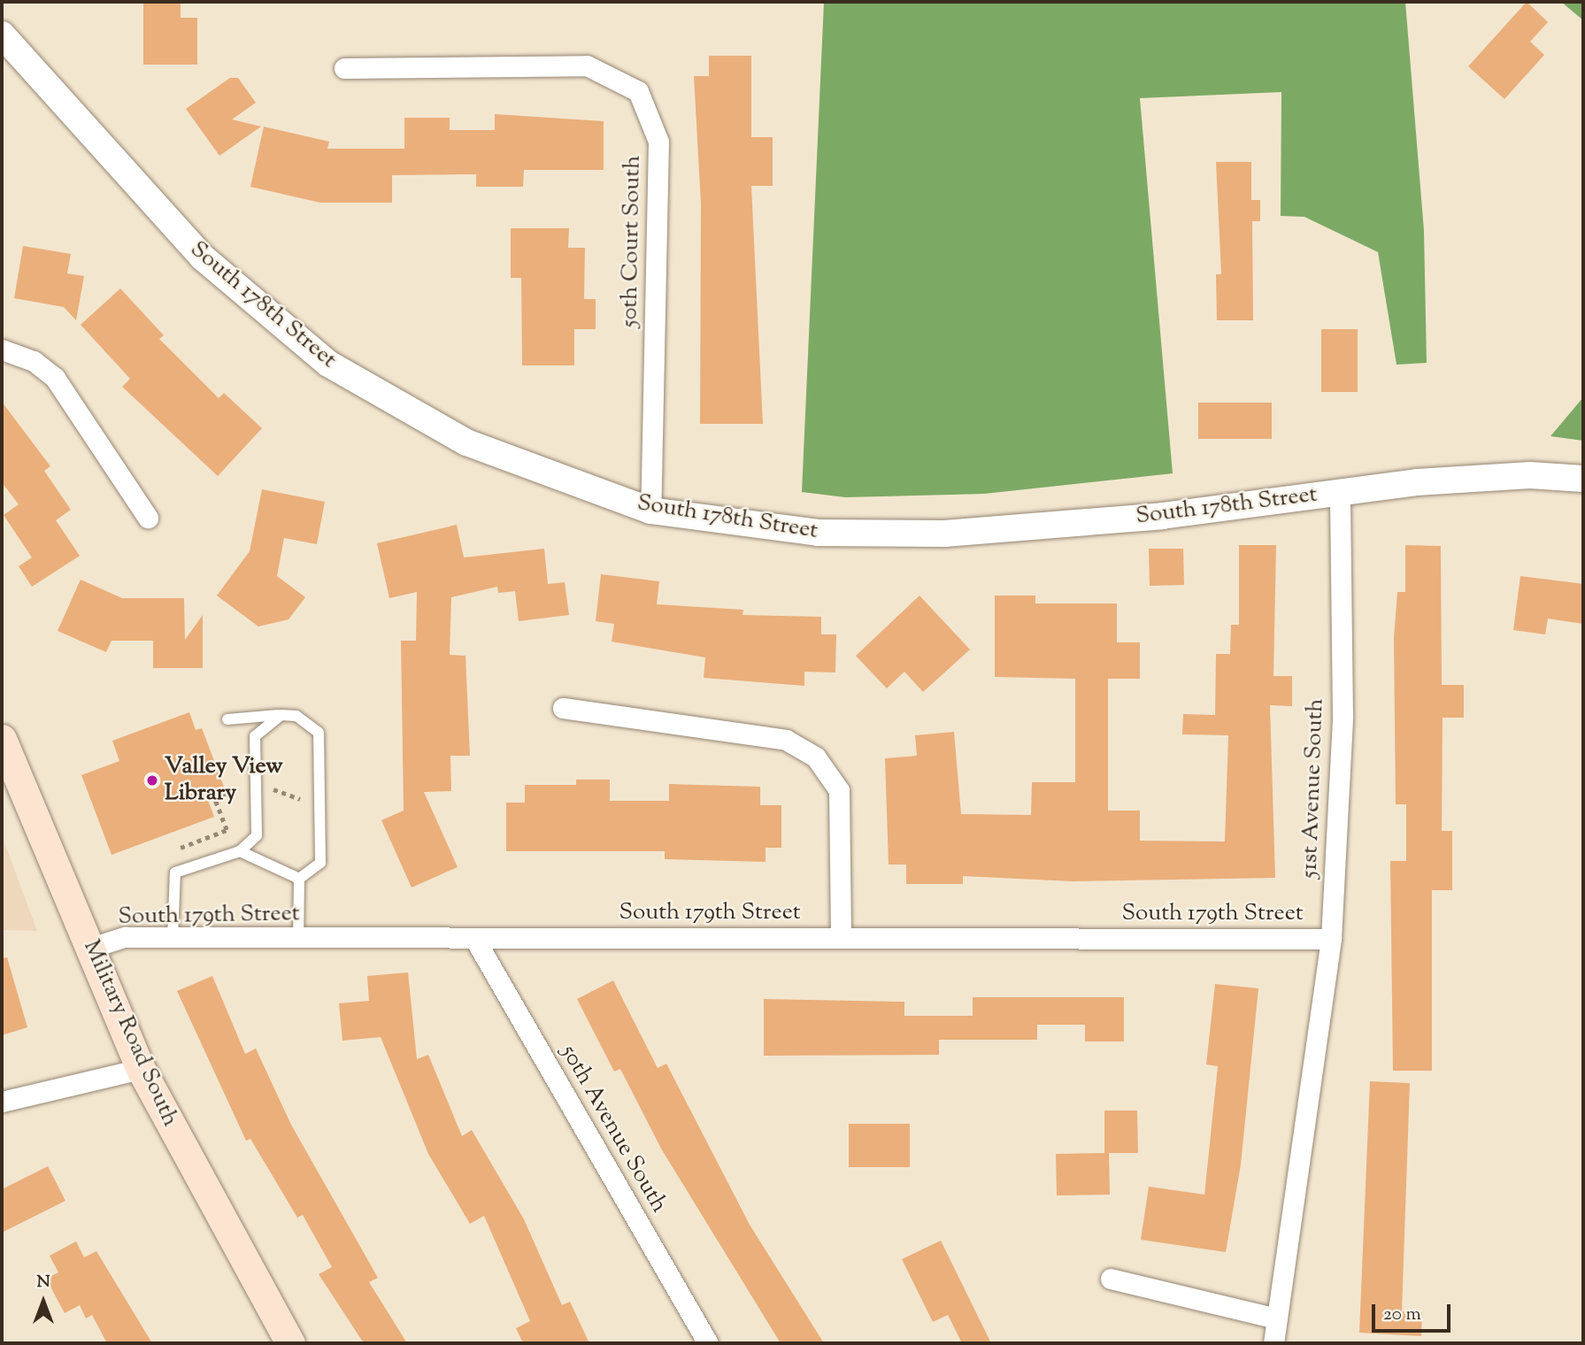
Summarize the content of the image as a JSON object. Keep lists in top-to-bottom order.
{
  "streets": {
    "main road": ["Military Road South"],
    "street": [
      "50th Court South",
      "South 178th Street",
      "51st Avenue South",
      "South 179th Street",
      "50th Avenue South"
    ]
  },
  "crossings": [
    ["50th Court South", "South 178th Street"],
    ["South 178th Street", "51st Avenue South"],
    ["51st Avenue South", "South 179th Street"],
    ["South 179th Street", "Military Road South"],
    ["South 179th Street", "50th Avenue South"]
  ],
  "places": ["Valley View Library"],
  "scale_bar": "20 m",
  "north": "top"
}
